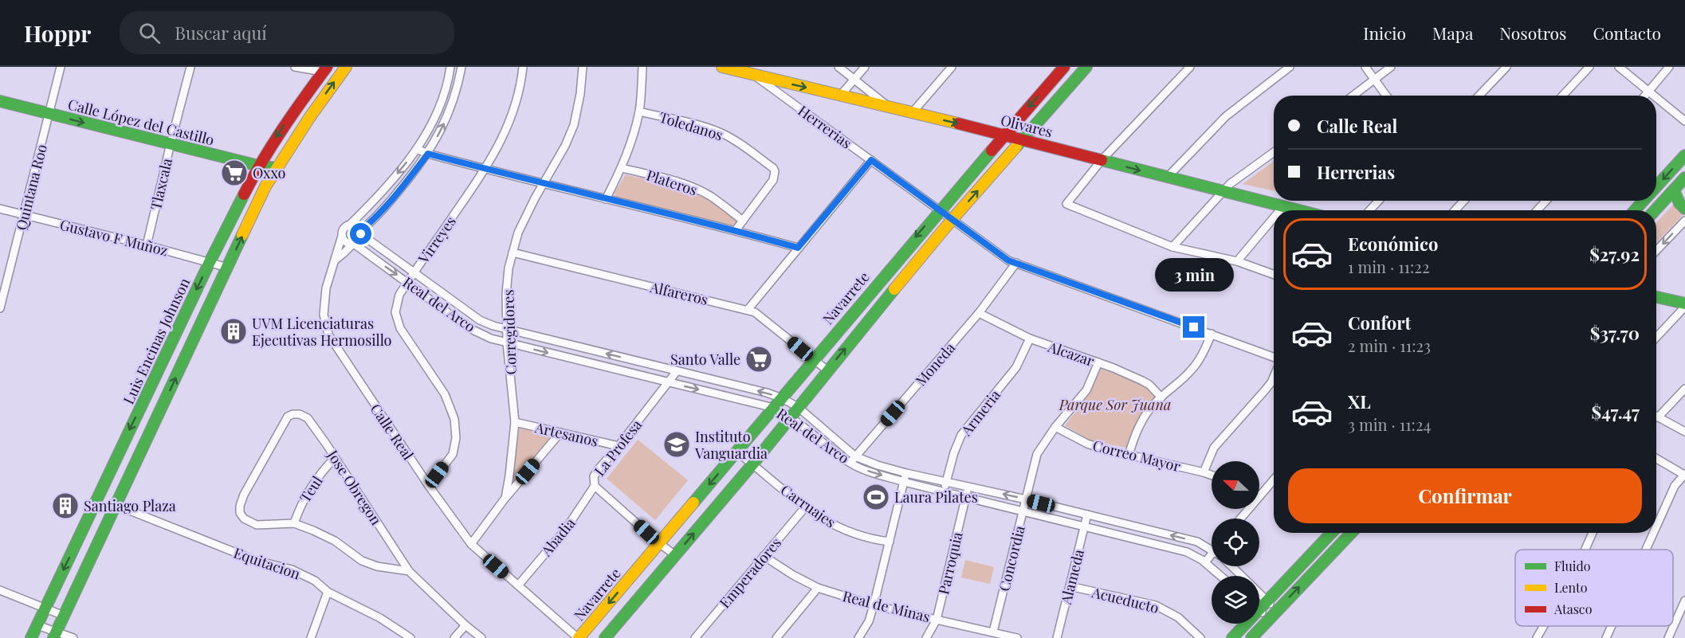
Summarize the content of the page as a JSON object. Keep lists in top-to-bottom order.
{
  "streets": {
    "main road": [
      "Calle López del Castillo",
      "Olivares",
      "Navarrete",
      "Luis Encinas Johnson"
    ],
    "street": [
      "Toledanos",
      "Herrerias",
      "Plateros",
      "Tlaxcala",
      "Quintana Roo",
      "Gustavo F Muñoz",
      "Virreyes",
      "Alfareros",
      "Real del Arco",
      "Corregidores",
      "Alcazar",
      "Moneda",
      "Armeria",
      "Calle Real",
      "Artesanos",
      "La Profesa",
      "Correo Mayor",
      "Jose Obregon",
      "Teul",
      "Carruajes",
      "Abadia",
      "Concordia",
      "Equitacion",
      "Parroquia",
      "Emperadores",
      "Alameda",
      "Acueducto",
      "Real de Minas"
    ]
  },
  "crossings": [
    ["Calle López del Castillo", "Tlaxcala"],
    ["Calle López del Castillo", "Quintana Roo"],
    ["Calle López del Castillo", "Luis Encinas Johnson"],
    ["Toledanos", "Plateros"],
    ["Olivares", "Herrerias"],
    ["Olivares", "Navarrete"],
    ["Herrerias", "Navarrete"],
    ["Herrerias", "Moneda"],
    ["Tlaxcala", "Gustavo F Muñoz"],
    ["Quintana Roo", "Gustavo F Muñoz"],
    ["Gustavo F Muñoz", "Luis Encinas Johnson"],
    ["Virreyes", "Real del Arco"],
    ["Virreyes", "Calle Real"],
    ["Alfareros", "Navarrete"],
    ["Alfareros", "Corregidores"],
    ["Navarrete", "Real del Arco"],
    ["Navarrete", "Calle Real"],
    ["Navarrete", "La Profesa"],
    ["Navarrete", "Carruajes"],
    ["Real del Arco", "Corregidores"],
    ["Real del Arco", "Moneda"],
    ["Real del Arco", "Armeria"],
    ["Real del Arco", "Calle Real"],
    ["Real del Arco", "La Profesa"],
    ["Real del Arco", "Concordia"],
    ["Real del Arco", "Parroquia"],
    ["Real del Arco", "Alameda"],
    ["Corregidores", "Calle Real"],
    ["Corregidores", "Artesanos"],
    ["Alcazar", "Moneda"],
    ["Alcazar", "Armeria"],
    ["Alcazar", "Concordia"],
    ["Calle Real", "Abadia"],
    ["Artesanos", "La Profesa"],
    ["La Profesa", "Abadia"],
    ["Correo Mayor", "Concordia"],
    ["Jose Obregon", "Teul"],
    ["Carruajes", "Emperadores"],
    ["Concordia", "Real de Minas"],
    ["Parroquia", "Real de Minas"],
    ["Emperadores", "Real de Minas"],
    ["Alameda", "Acueducto"]
  ],
  "one_way": ["Calle López del Castillo", "Olivares"],
  "parks": ["Parque Sor Juana"],
  "places": {
    "supermarket": ["Oxxo", "Santo Valle"],
    "building": ["UVM Licenciaturas Ejecutivas Hermosillo", "Santiago Plaza"],
    "school or university": ["Instituto Vanguardia"],
    "sports": ["Laura Pilates"]
  },
  "legend": ["Fluido", "Lento", "Atasco"],
  "north": "left",
  "page": {
    "header": "Hoppr",
    "search": "Buscar aquí",
    "nav": [
      "Inicio",
      "Mapa",
      "Nosotros",
      "Contacto"
    ],
    "banner": ["Calle Real", "Herrerias"],
    "list": [
      {
        "name": "Económico",
        "note": "1 min · 11:22",
        "value": "$27.92"
      },
      {
        "name": "Confort",
        "note": "2 min · 11:23",
        "value": "$37.70"
      },
      {
        "name": "XL",
        "note": "3 min · 11:24",
        "value": "$47.47"
      }
    ],
    "bubble": "3 min",
    "buttons": "Confirmar"
  }
}
